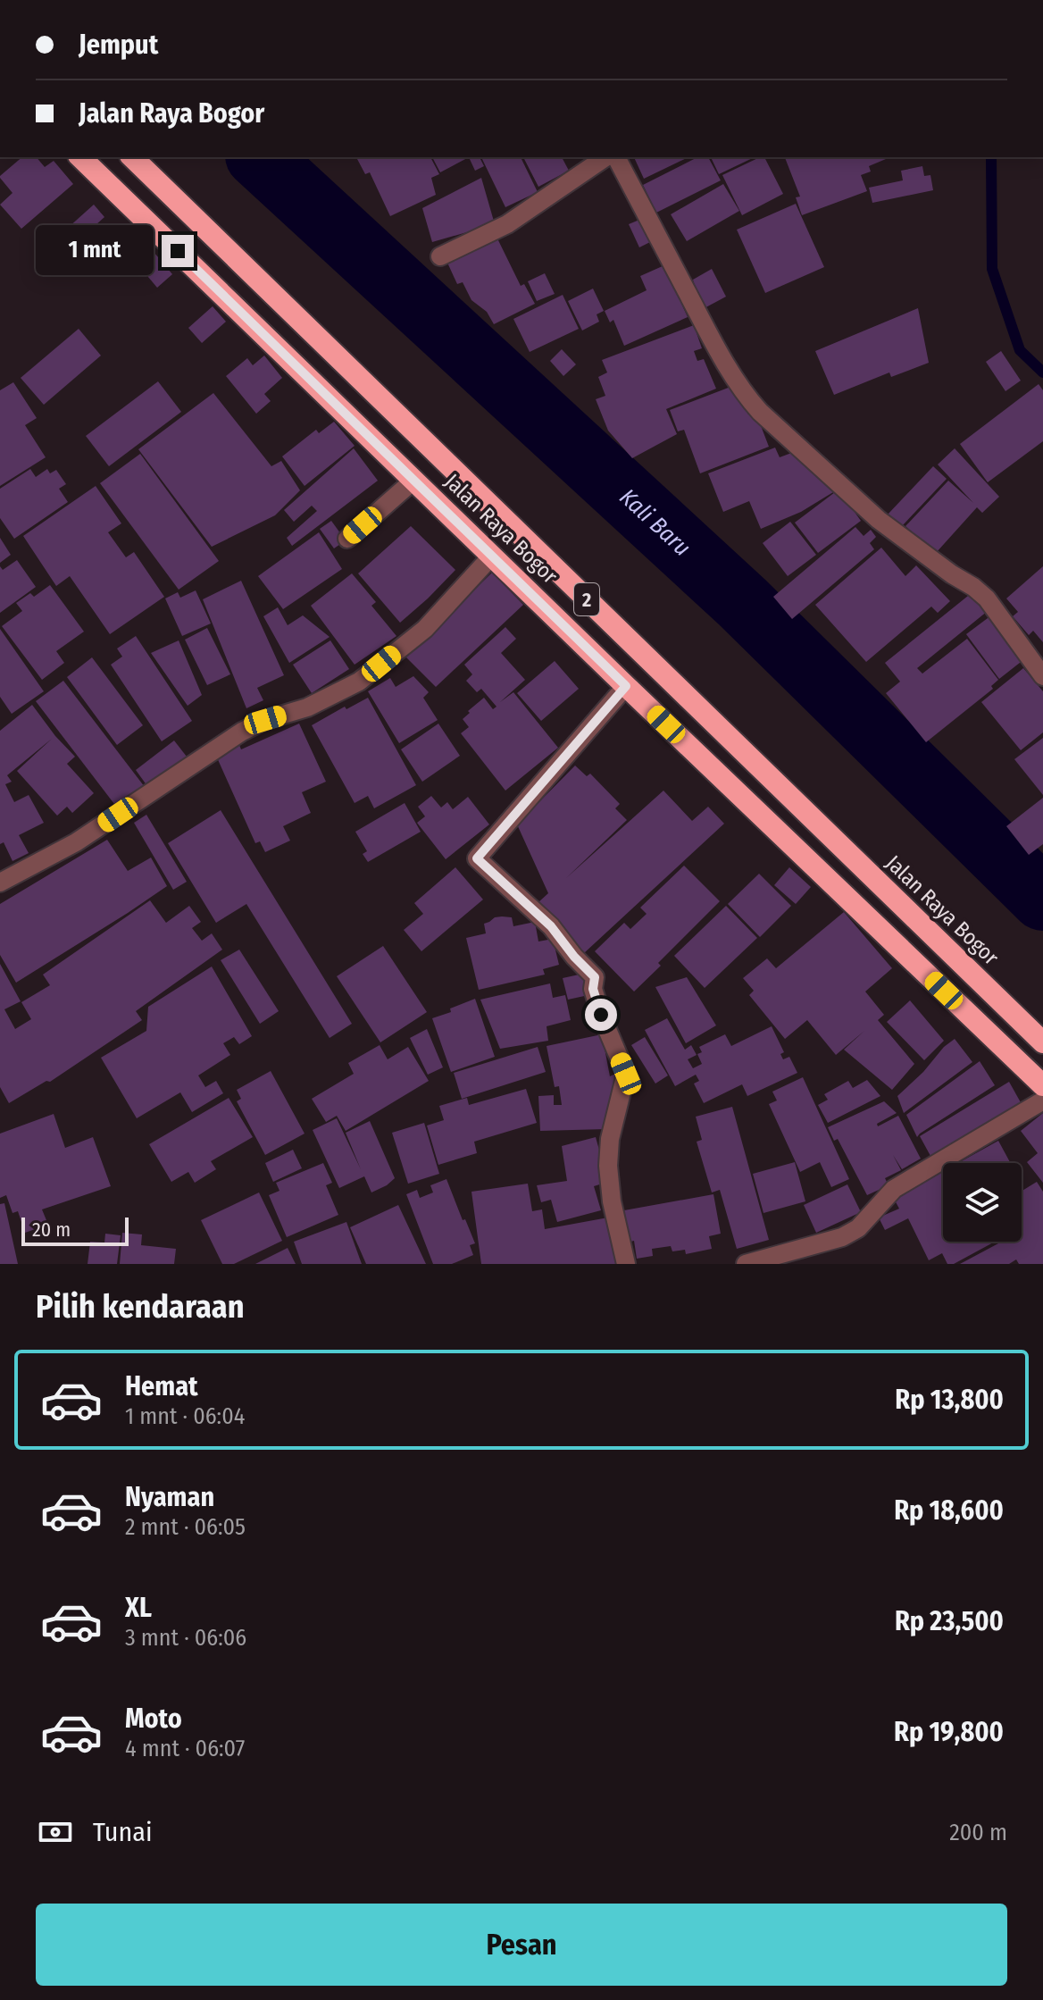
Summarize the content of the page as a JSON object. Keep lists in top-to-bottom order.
{
  "streets": {
    "highway": ["Jalan Raya Bogor", "2"]
  },
  "water": ["Kali Baru"],
  "scale_bar": "20 m",
  "page": {
    "banner": ["Jemput", "Jalan Raya Bogor"],
    "bubble": "1 mnt",
    "scale": "20 m",
    "heading": "Pilih kendaraan",
    "list": [
      {
        "name": "Hemat",
        "note": "1 mnt · 06:04",
        "value": "Rp 13,800"
      },
      {
        "name": "Nyaman",
        "note": "2 mnt · 06:05",
        "value": "Rp 18,600"
      },
      {
        "name": "XL",
        "note": "3 mnt · 06:06",
        "value": "Rp 23,500"
      },
      {
        "name": "Moto",
        "note": "4 mnt · 06:07",
        "value": "Rp 19,800"
      }
    ],
    "pay": ["Tunai", "200 m"],
    "buttons": "Pesan"
  }
}
